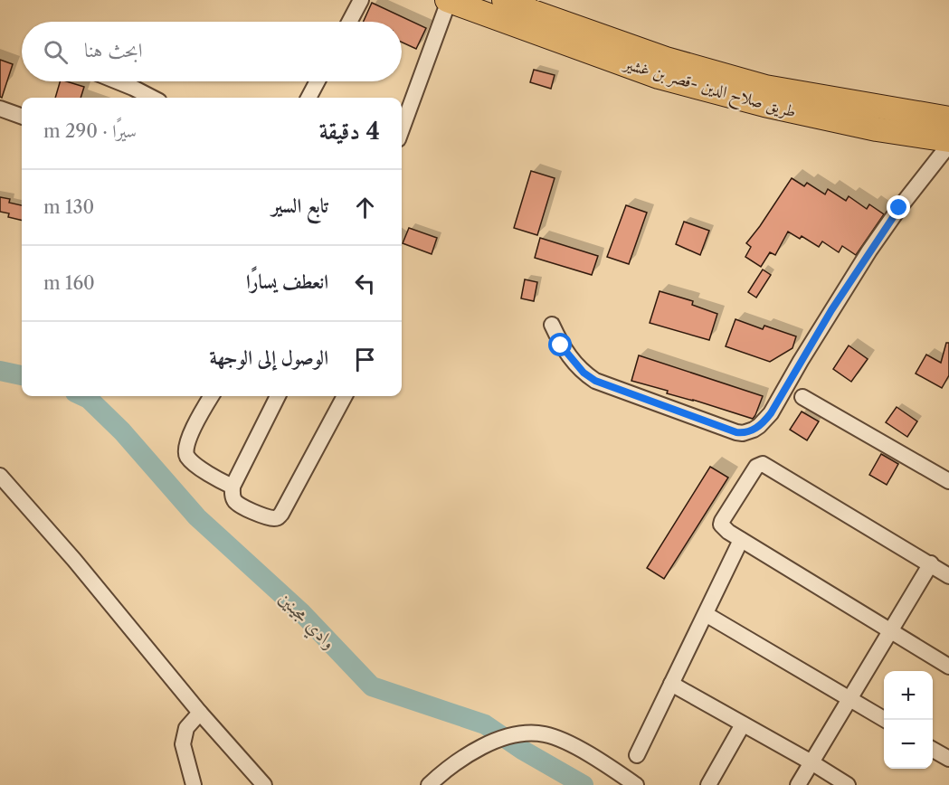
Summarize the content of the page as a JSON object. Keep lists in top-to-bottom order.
{
  "streets": {
    "highway": ["طريق صلاح الدين -قصر بن غشير"]
  },
  "water": ["وادي مجينين"],
  "page": {
    "search": "ابحث هنا",
    "heading": ["4 دقيقة", "سيرًا · 290 m"],
    "list": [
      ["تابع السير", "130 m"],
      ["انعطف يسارًا", "160 m"],
      "الوصول إلى الوجهة"
    ],
    "map_buttons": ["+", "−"]
  }
}
